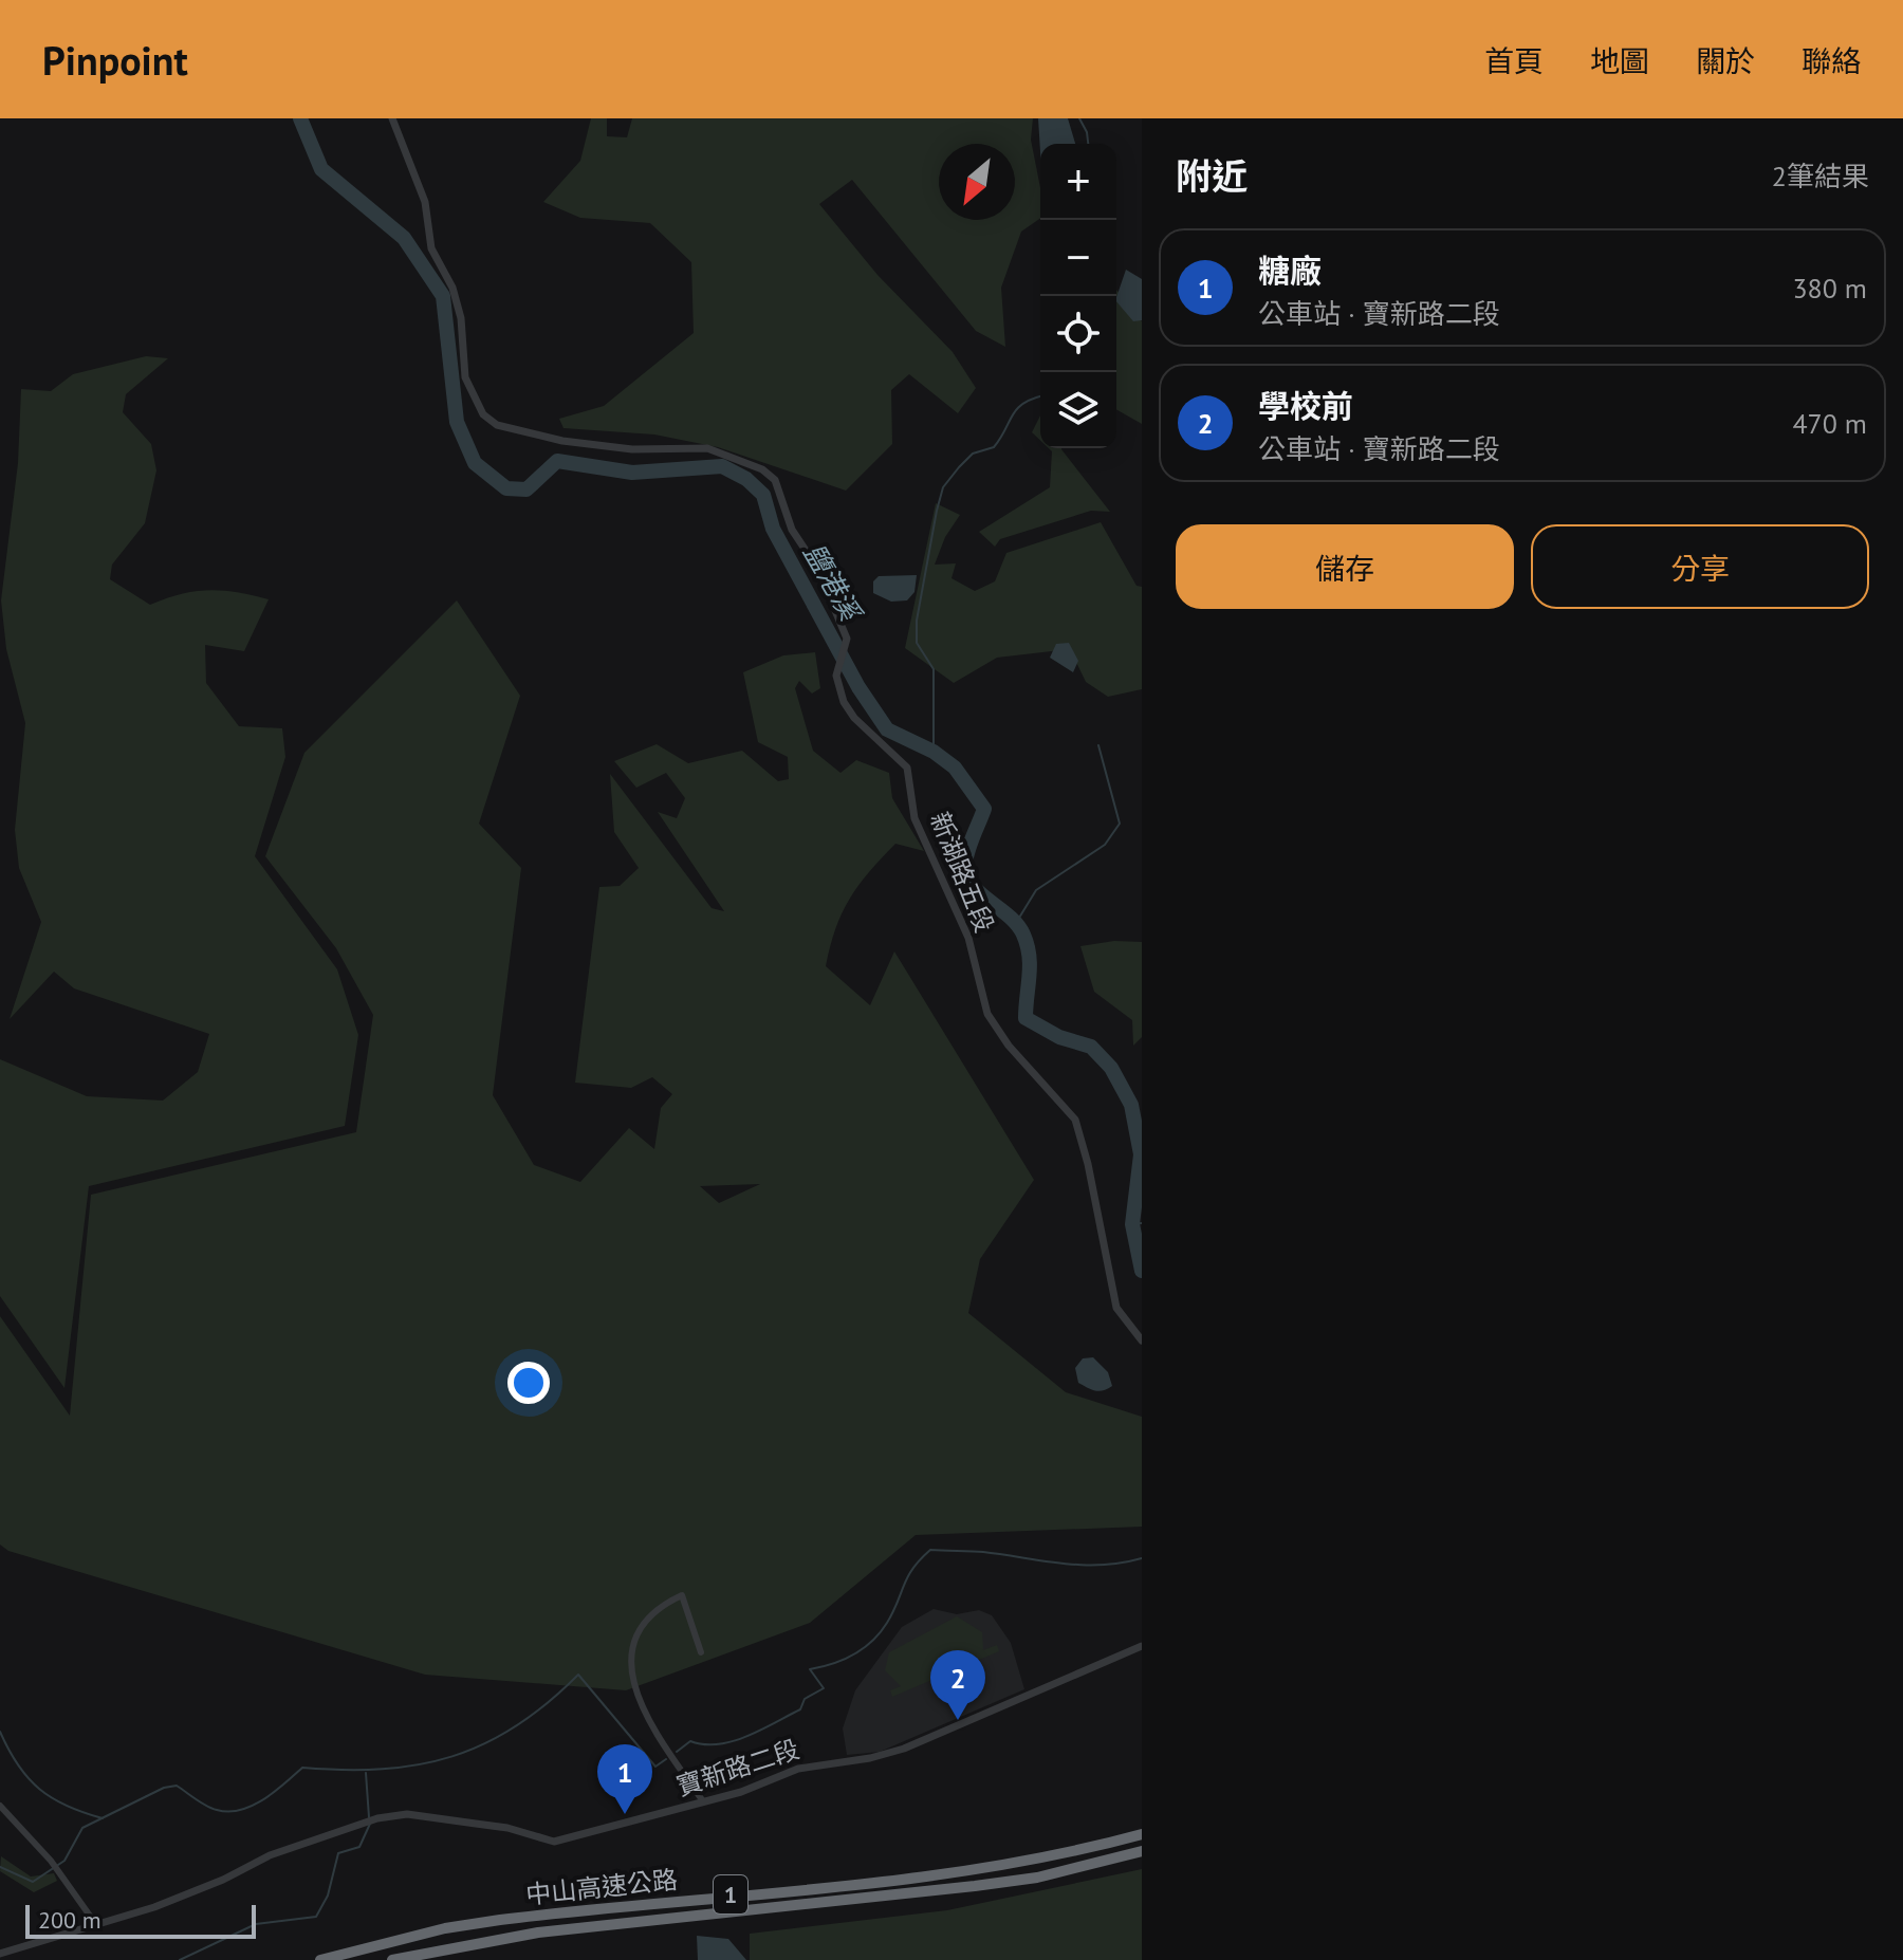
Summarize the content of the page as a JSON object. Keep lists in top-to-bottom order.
{
  "streets": {
    "highway": ["中山高速公路", "1"],
    "street": ["新湖路五段", "寶新路二段"]
  },
  "water": ["鹽港溪"],
  "scale_bar": "200 m",
  "north": "bottom left",
  "page": {
    "header": "Pinpoint",
    "nav": [
      "首頁",
      "地圖",
      "關於",
      "聯絡"
    ],
    "heading": ["附近", "2筆結果"],
    "map_buttons": ["+", "−"],
    "list": [
      {
        "mark": "1",
        "name": "糖廠",
        "note": "公車站 · 寶新路二段",
        "value": "380 m"
      },
      {
        "mark": "2",
        "name": "學校前",
        "note": "公車站 · 寶新路二段",
        "value": "470 m"
      }
    ],
    "buttons": ["儲存", "分享"],
    "pins": ["2", "1"],
    "scale": "200 m"
  }
}
